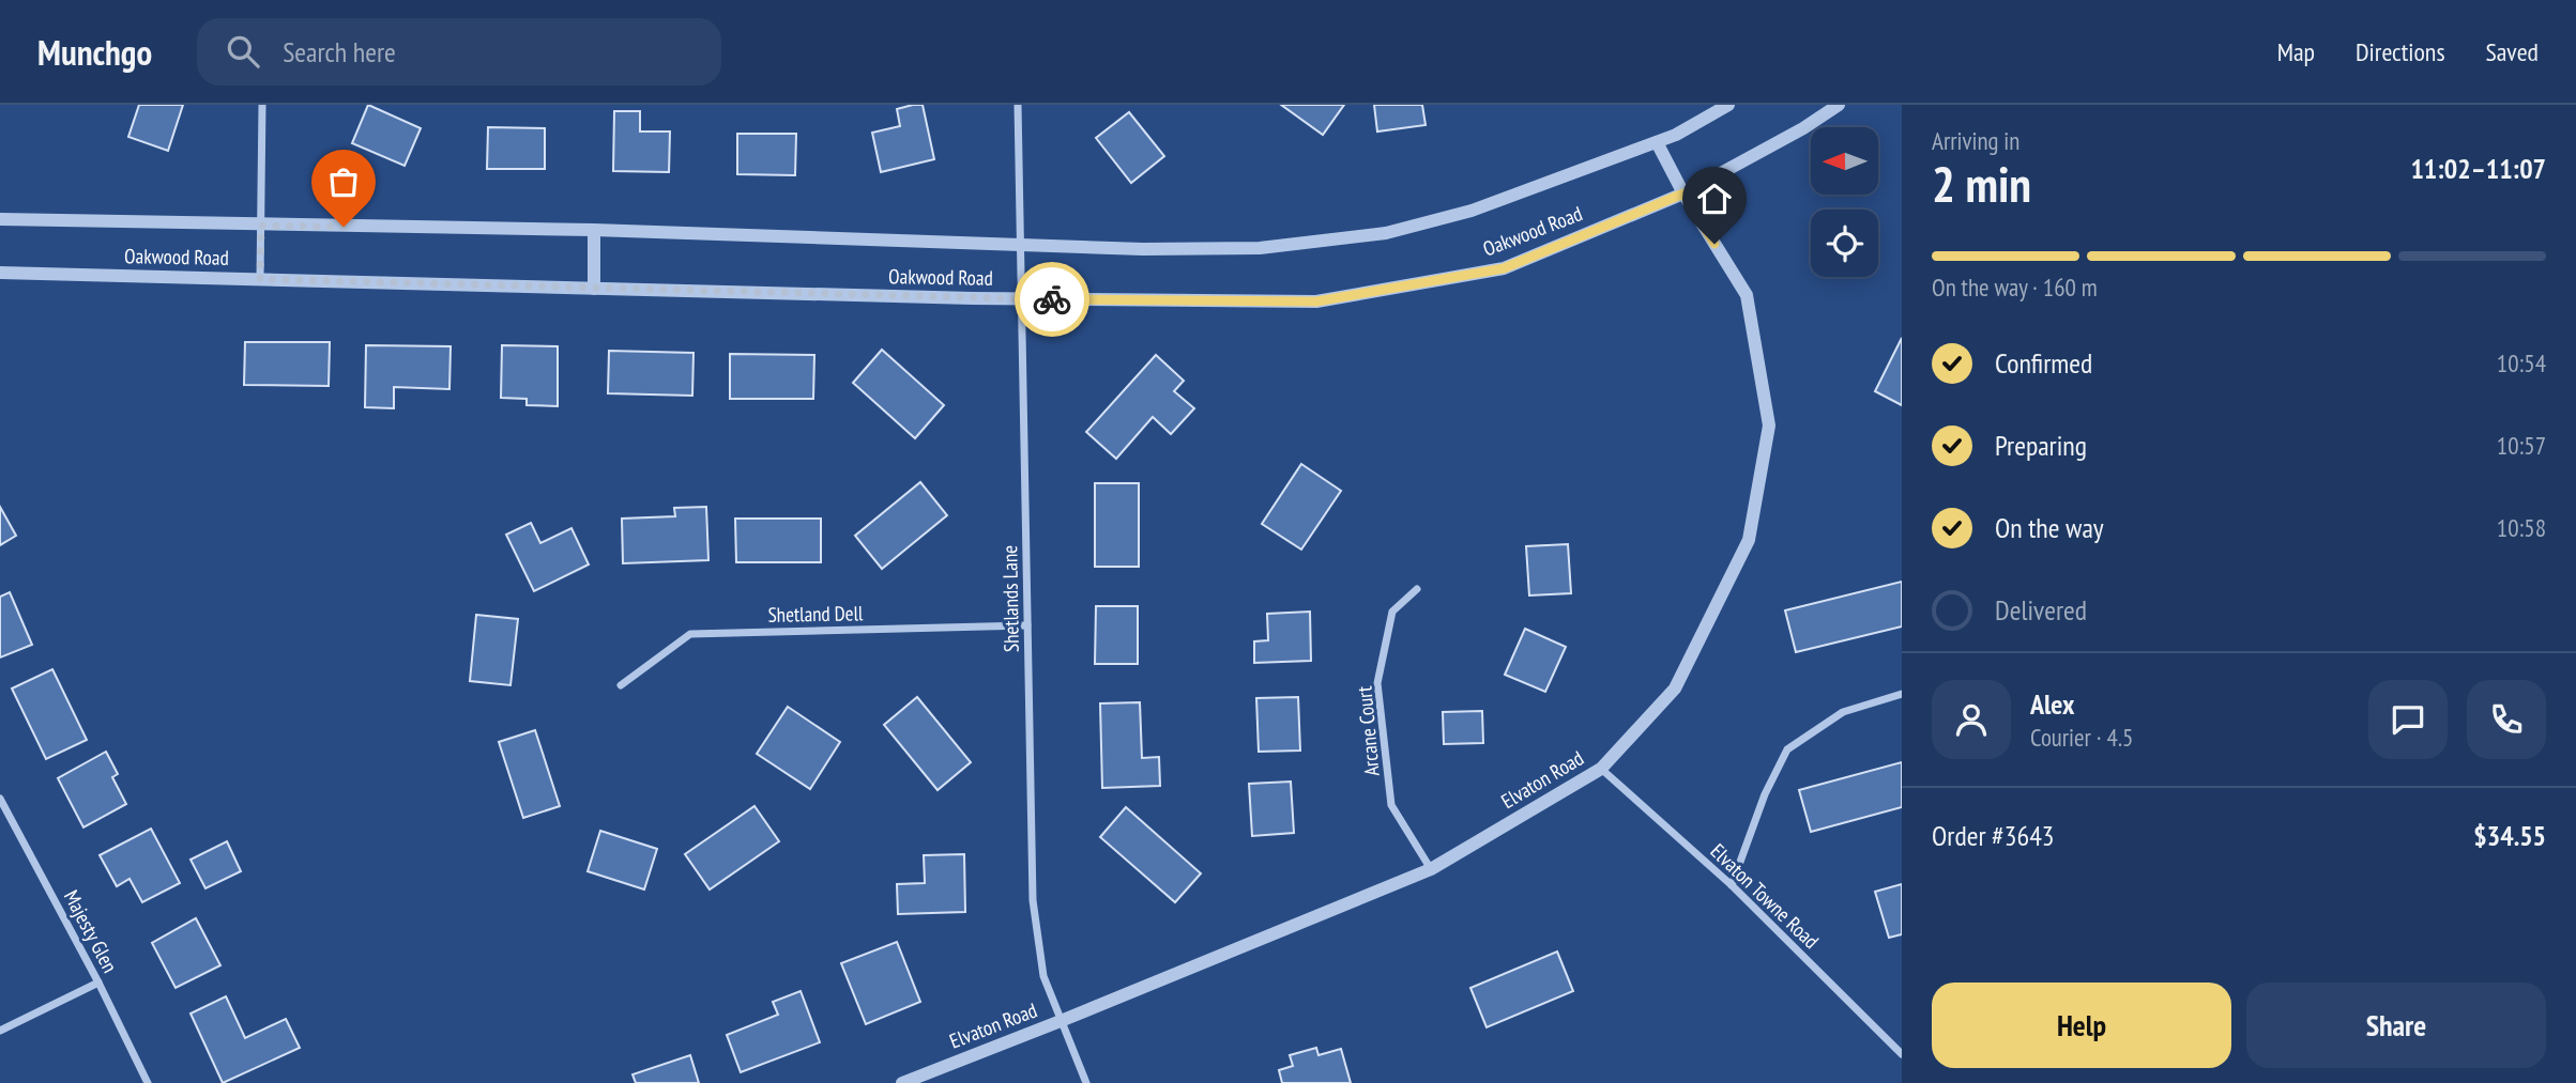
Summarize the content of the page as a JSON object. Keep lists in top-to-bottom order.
{
  "streets": {
    "street": [
      "Oakwood Road",
      "Shetlands Lane",
      "Shetland Dell",
      "Arcane Court",
      "Elvaton Road",
      "Elvaton Towne Road",
      "Majesty Glen"
    ]
  },
  "crossings": [
    ["Oakwood Road", "Shetlands Lane"],
    ["Oakwood Road", "Elvaton Road"],
    ["Shetlands Lane", "Shetland Dell"],
    ["Shetlands Lane", "Elvaton Road"],
    ["Arcane Court", "Elvaton Road"],
    ["Elvaton Road", "Elvaton Towne Road"]
  ],
  "north": "left",
  "page": {
    "header": "Munchgo",
    "search": "Search here",
    "nav": ["Map", "Directions", "Saved"],
    "heading": ["2 min", "Arriving in", "11:02–11:07"],
    "panel": [
      "Alex",
      "Courier · 4.5",
      "Order #3643",
      "$34.55"
    ],
    "bar": "On the way · 160 m",
    "list": [
      ["Confirmed", "10:54"],
      ["Preparing", "10:57"],
      ["On the way", "10:58"],
      "Delivered"
    ],
    "buttons": ["Help", "Share"]
  }
}
